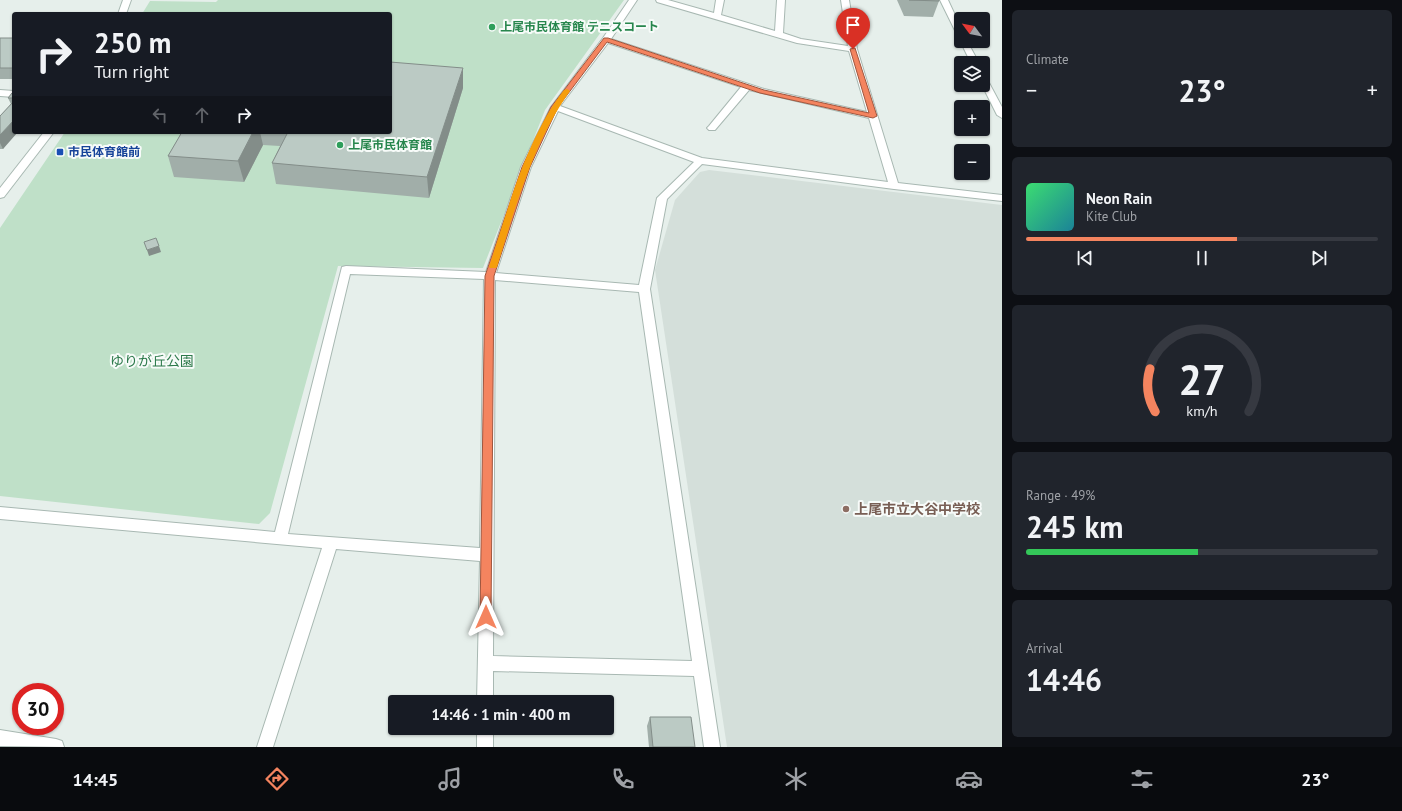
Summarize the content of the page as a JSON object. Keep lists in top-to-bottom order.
{
  "parks": ["ゆりが丘公園"],
  "places": {
    "other": ["上尾市民体育館 テニスコート", "上尾市民体育館", "上尾市立大谷中学校"],
    "transit": ["市民体育館前"]
  },
  "north": "top left",
  "page": {
    "tile": [
      "Climate",
      ["Range · 49%", "245 km"],
      ["Arrival", "14:46"]
    ],
    "map_buttons": ["+", "−"],
    "turn": ["250 m", "Turn right"],
    "heat": ["−", "23°", "+"],
    "song": ["Neon Rain", "Kite Club"],
    "limit": "30",
    "trip": "14:46 · 1 min · 400 m",
    "tabs": ["14:45", "23°"],
    "gauge": ["27", "km/h"]
  }
}
